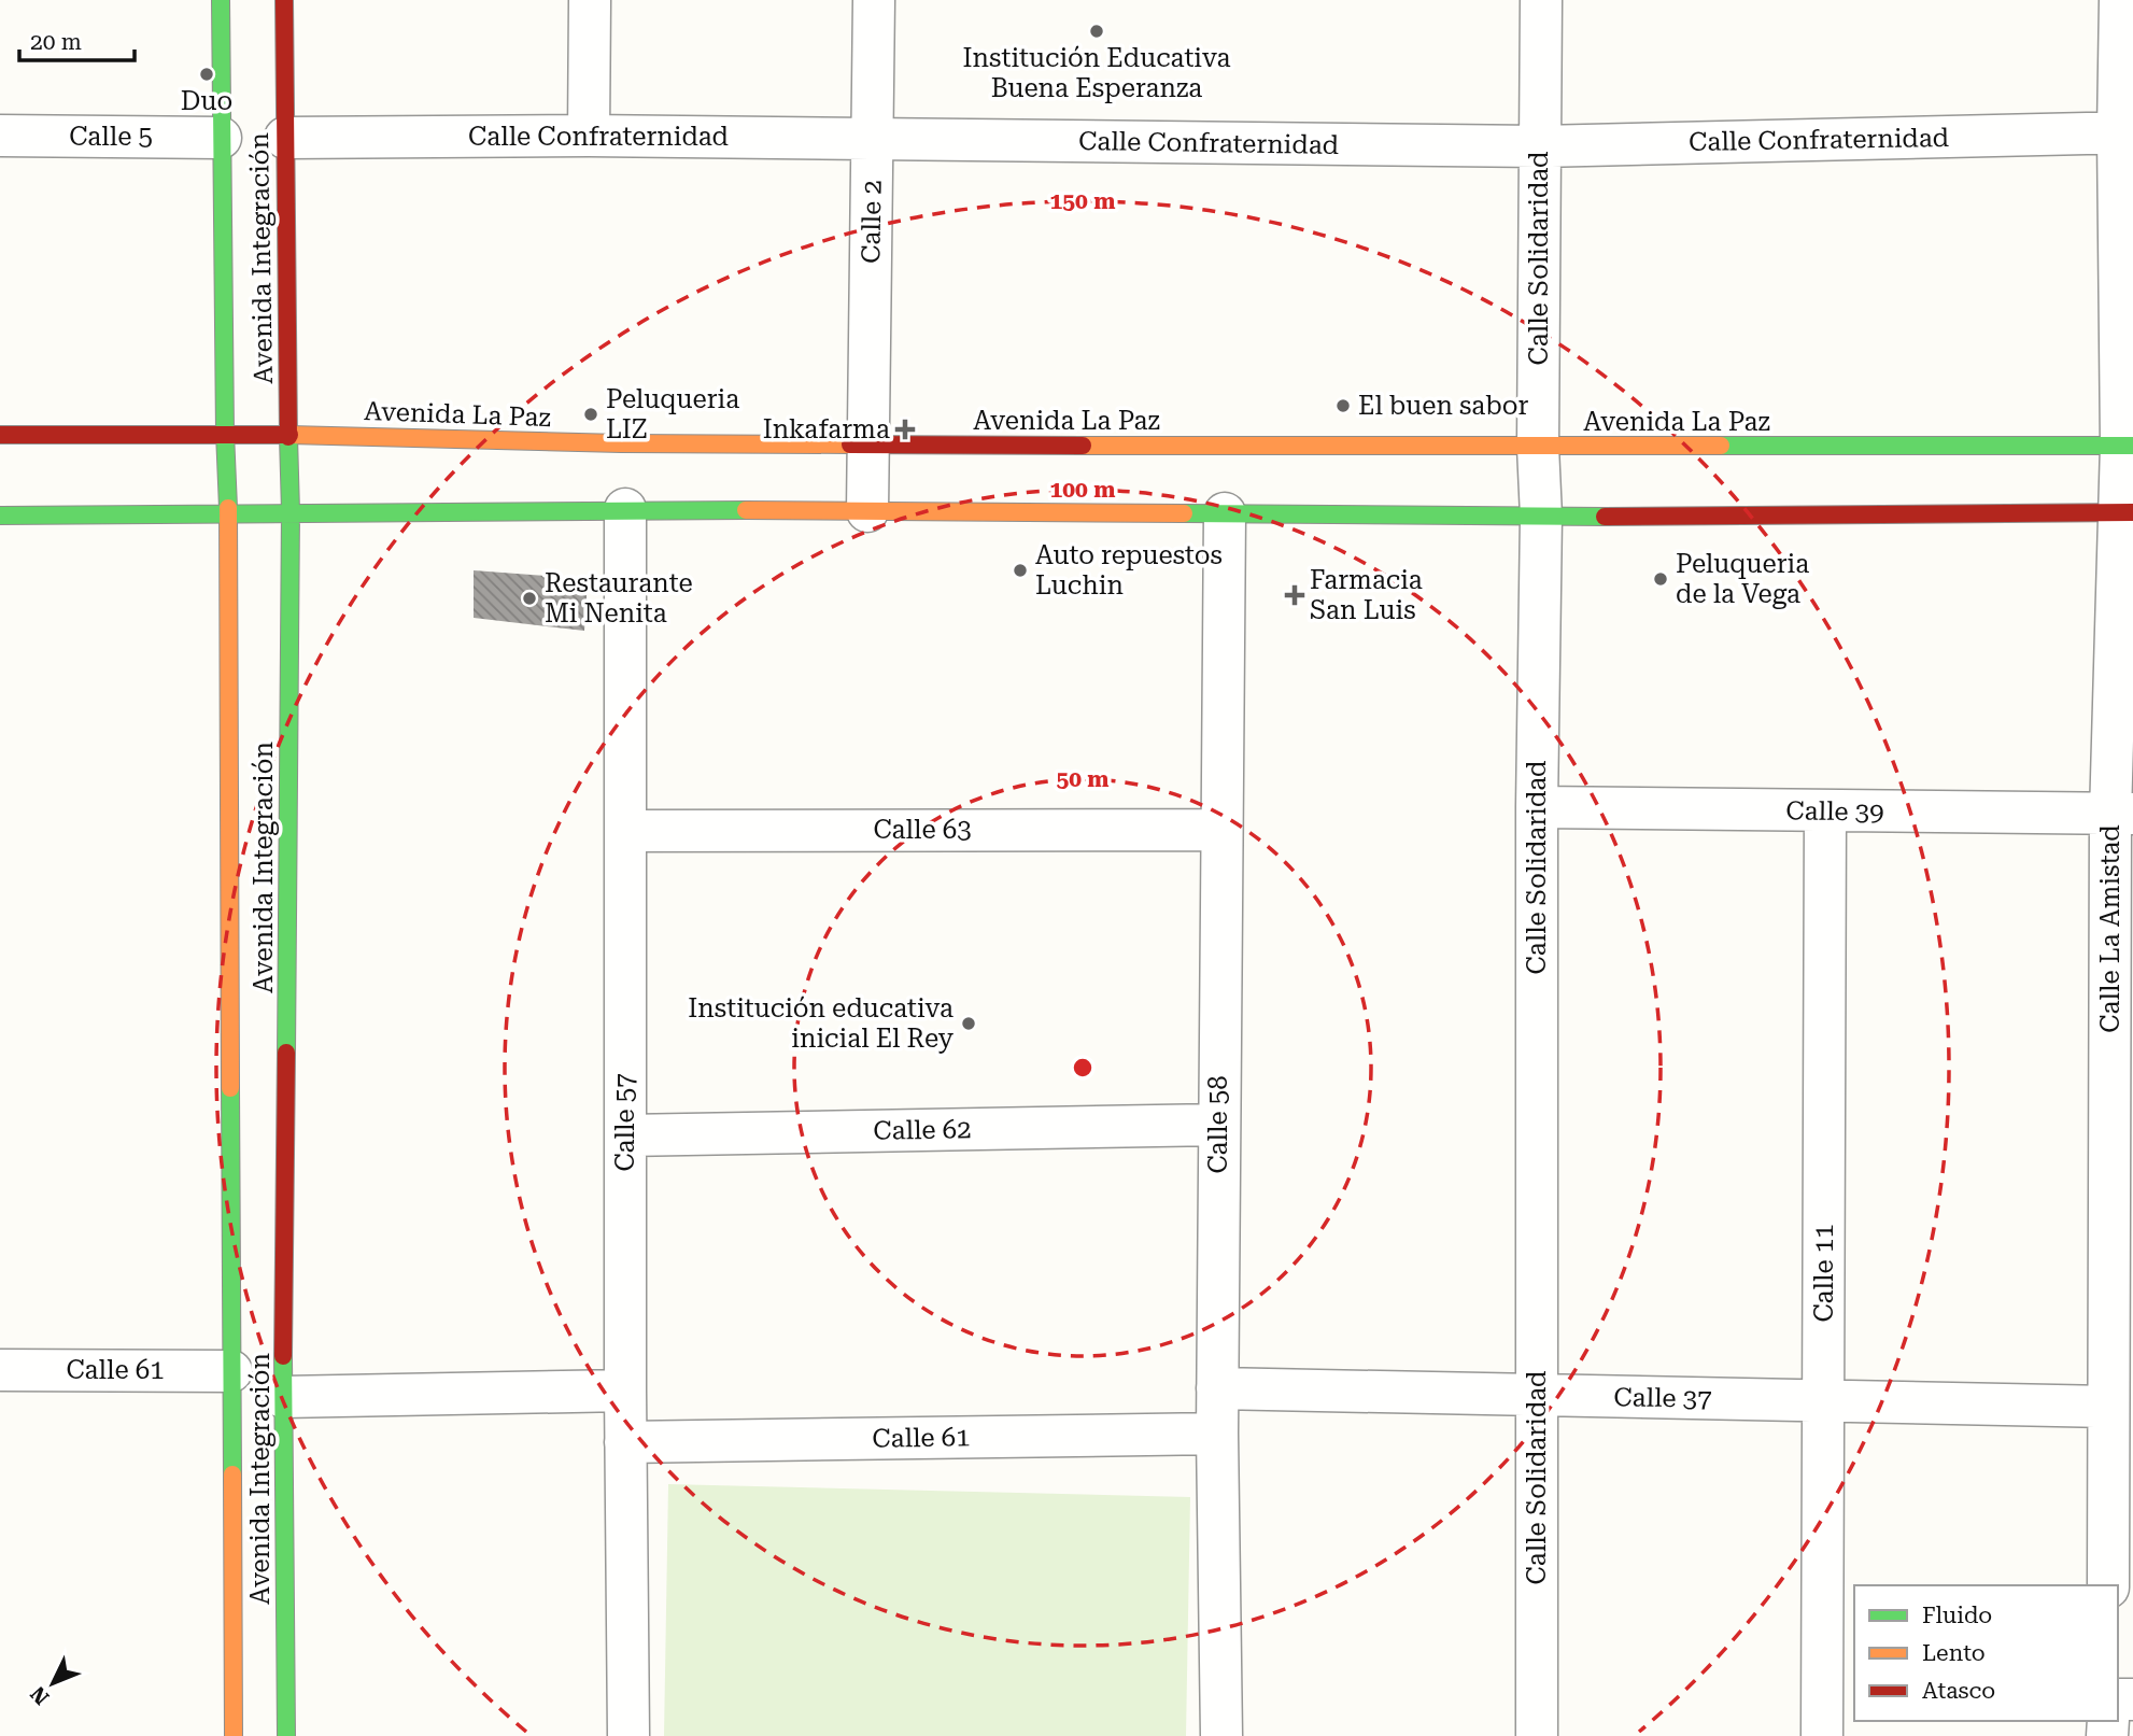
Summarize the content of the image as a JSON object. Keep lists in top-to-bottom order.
{
  "streets": {
    "street": [
      "Calle 5",
      "Calle Confraternidad",
      "Calle 2",
      "Avenida Integración",
      "Calle Solidaridad",
      "Avenida La Paz",
      "Calle 39",
      "Calle 63",
      "Calle La Amistad",
      "Calle 57",
      "Calle 58",
      "Calle 62",
      "Calle 11",
      "Calle 61",
      "Calle 37"
    ]
  },
  "crossings": [
    ["Calle Confraternidad", "Calle 2"],
    ["Calle Confraternidad", "Avenida Integración"],
    ["Calle Confraternidad", "Calle Solidaridad"],
    ["Calle Confraternidad", "Calle La Amistad"],
    ["Calle 2", "Avenida La Paz"],
    ["Avenida Integración", "Avenida La Paz"],
    ["Calle Solidaridad", "Avenida La Paz"],
    ["Calle Solidaridad", "Calle 39"],
    ["Calle Solidaridad", "Calle 37"],
    ["Avenida La Paz", "Calle La Amistad"],
    ["Calle 39", "Calle La Amistad"],
    ["Calle 39", "Calle 11"],
    ["Calle 63", "Calle 57"],
    ["Calle 63", "Calle 58"],
    ["Calle La Amistad", "Calle 37"],
    ["Calle 57", "Calle 62"],
    ["Calle 57", "Calle 61"],
    ["Calle 58", "Calle 62"],
    ["Calle 58", "Calle 61"],
    ["Calle 58", "Calle 37"],
    ["Calle 11", "Calle 37"]
  ],
  "places": {
    "other": [
      "Institución Educativa Buena Esperanza",
      "Duo",
      "El buen sabor",
      "Peluqueria LIZ",
      "Auto repuestos Luchin",
      "Peluqueria de la Vega",
      "Restaurante Mi Nenita",
      "Institución educativa inicial El Rey"
    ],
    "health": ["Inkafarma", "Farmacia San Luis"]
  },
  "legend": ["Fluido", "Lento", "Atasco"],
  "scale_bar": "20 m",
  "north": "bottom left",
  "rings": ["150 m", "100 m", "50 m"]
}
